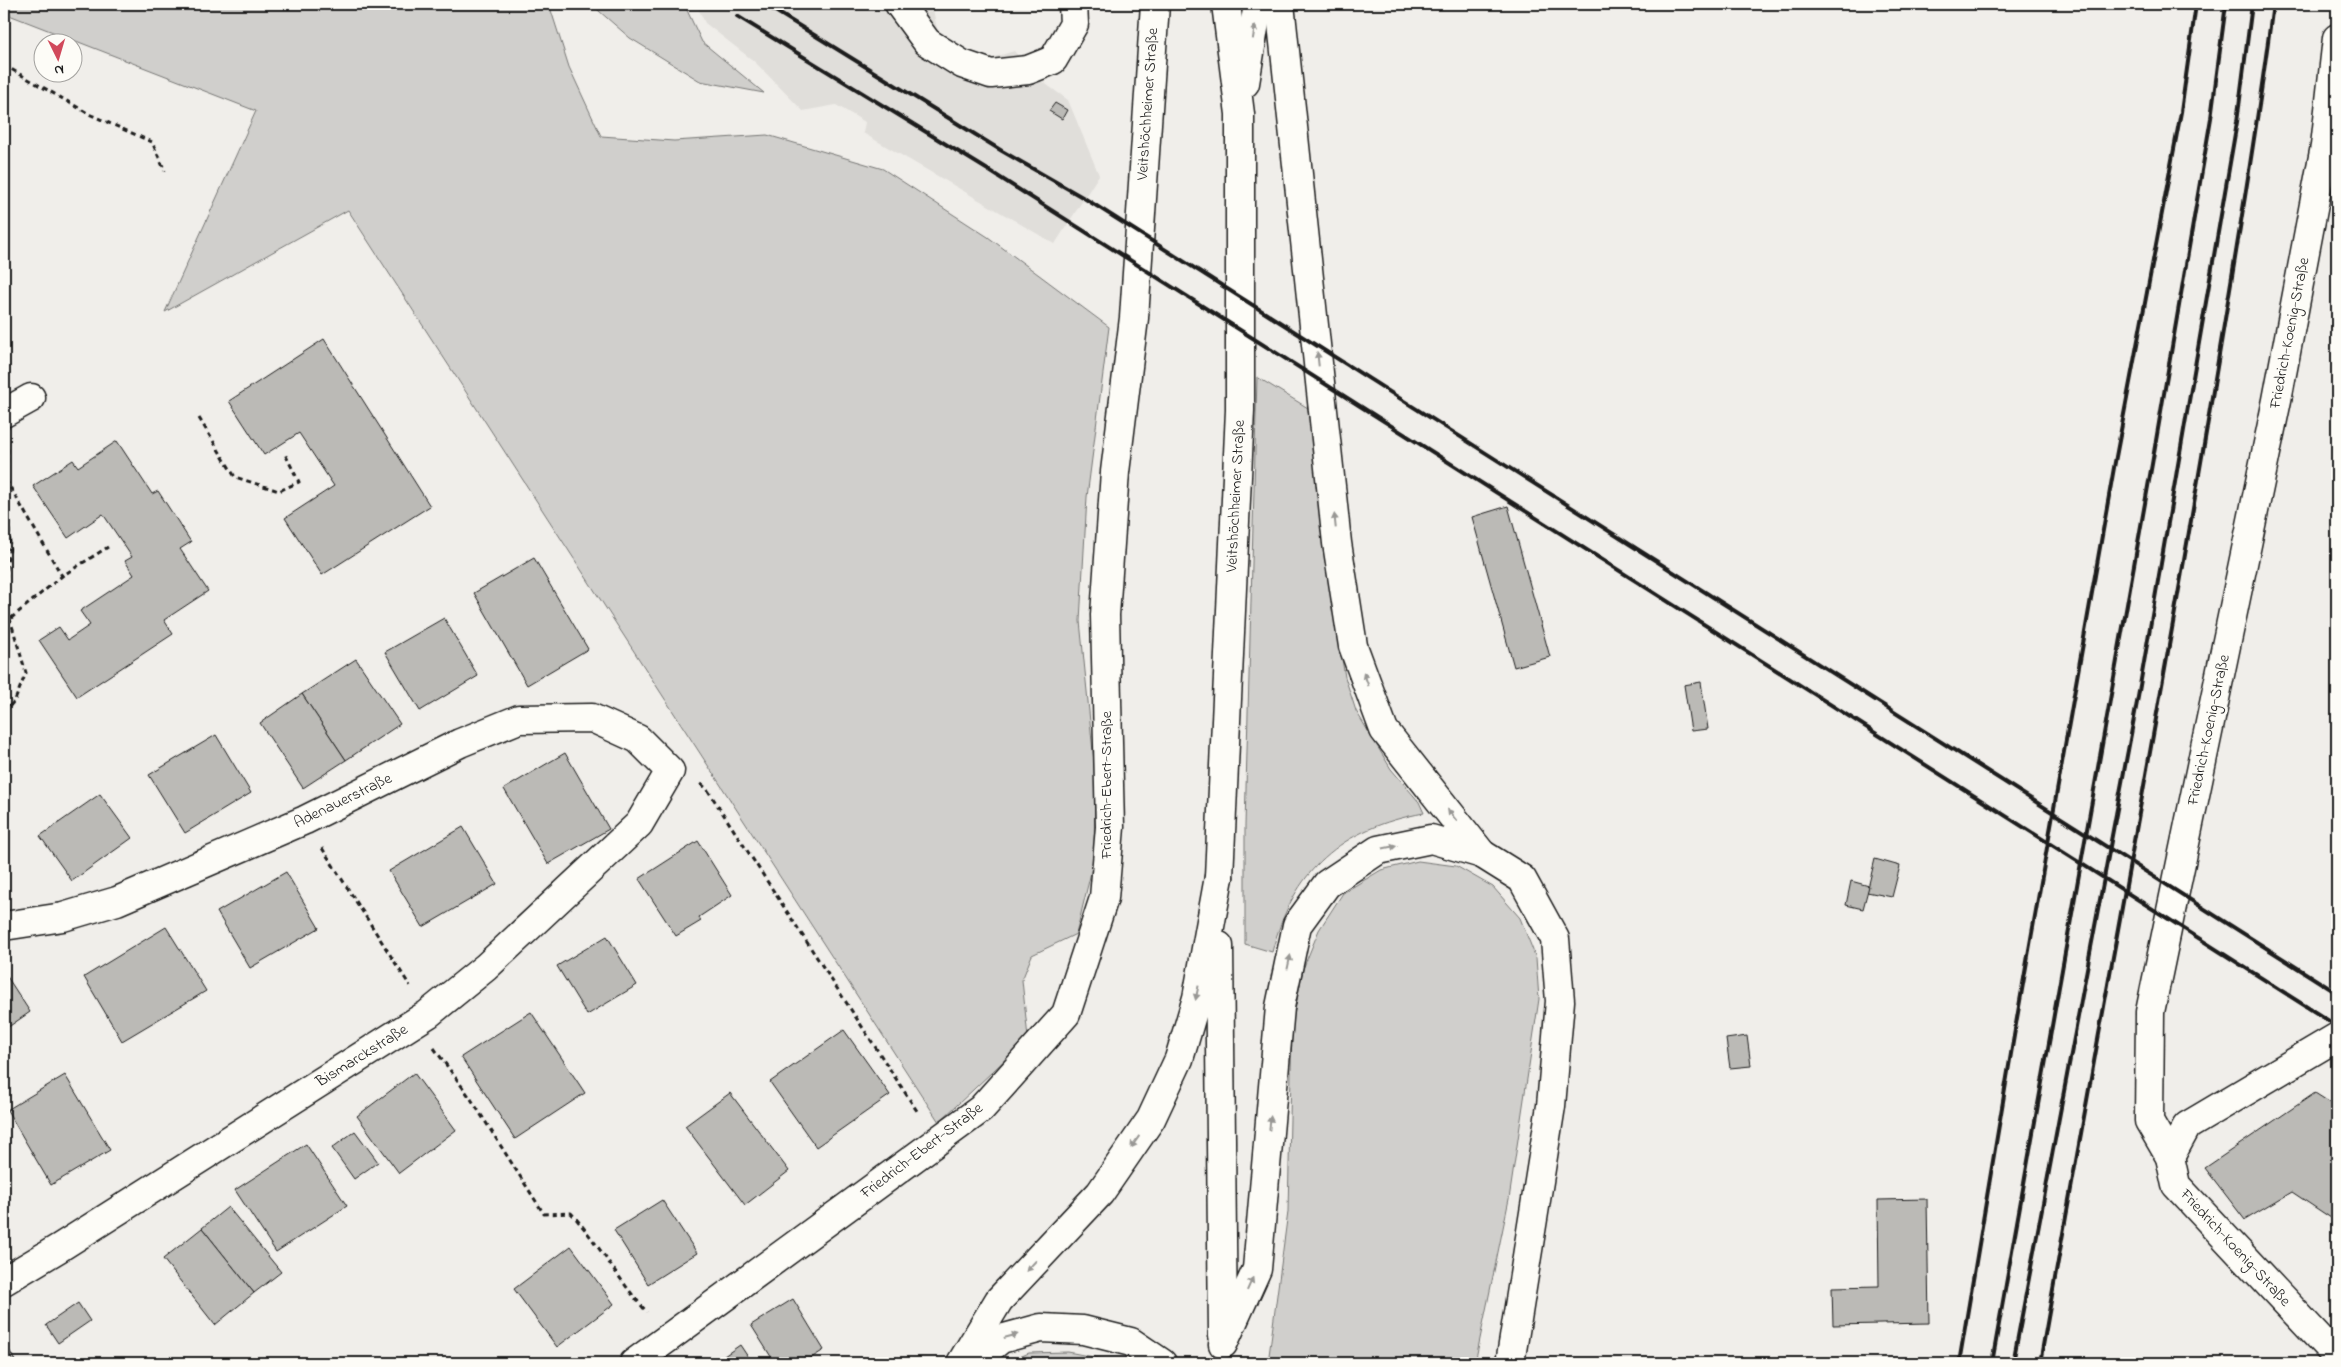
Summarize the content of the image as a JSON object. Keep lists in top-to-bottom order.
{
  "streets": {
    "main road": [
      "Veitshöchheimer Straße",
      "Friedrich-Koenig-Straße",
      "Friedrich-Ebert-Straße",
      "Adenauerstraße",
      "Bismarckstraße"
    ]
  },
  "crossings": [
    ["Veitshöchheimer Straße", "Friedrich-Ebert-Straße"],
    ["Adenauerstraße", "Bismarckstraße"]
  ],
  "north": "bottom"
}
